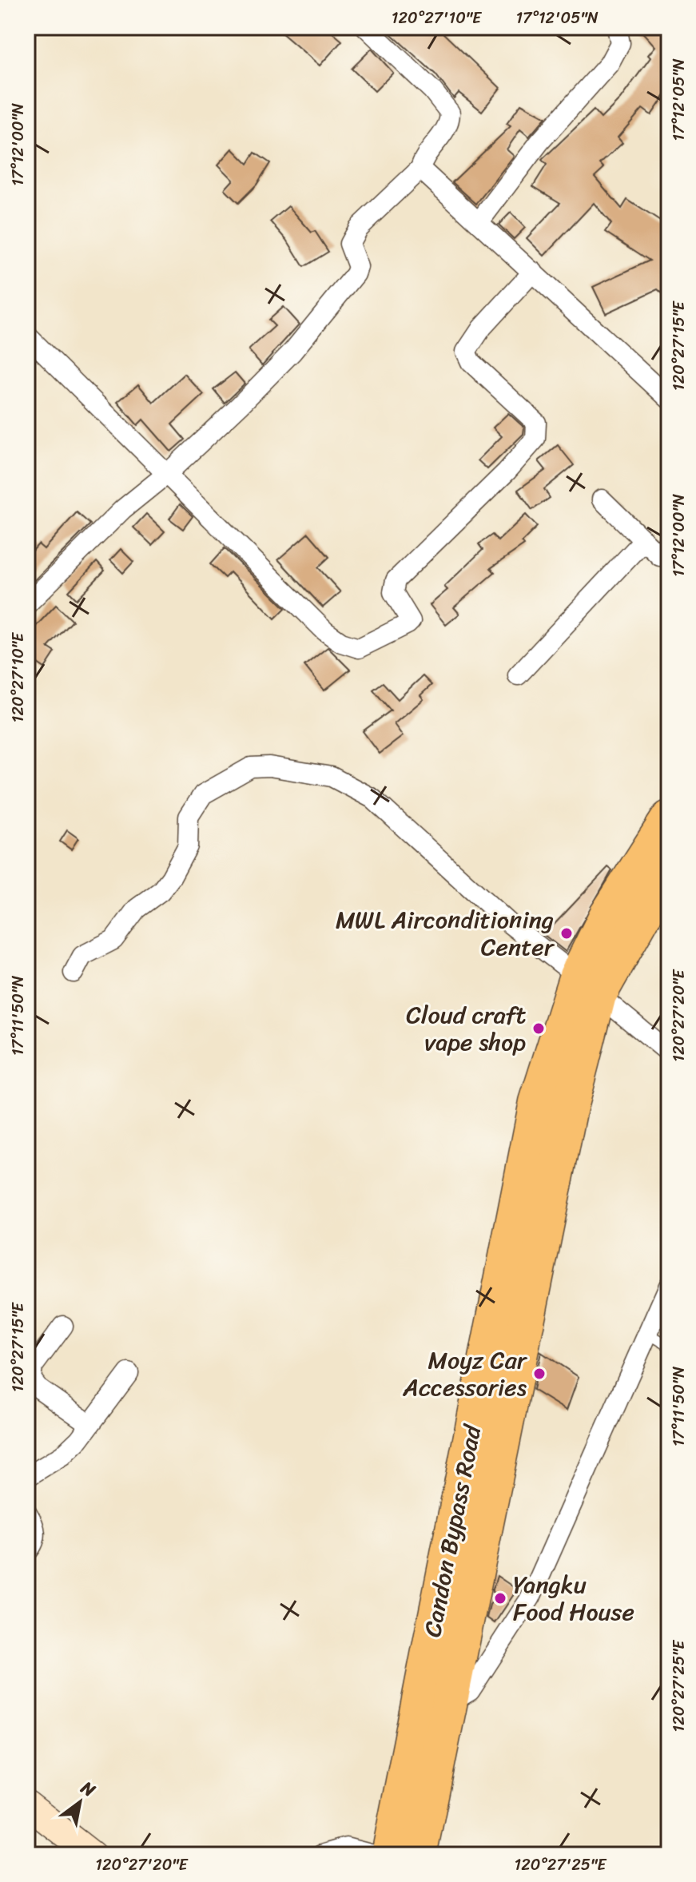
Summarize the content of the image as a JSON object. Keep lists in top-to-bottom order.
{
  "streets": {
    "highway": ["Candon Bypass Road"]
  },
  "places": [
    "MWL Airconditioning Center",
    "Cloud craft vape shop",
    "Moyz Car Accessories",
    "Yangku Food House"
  ],
  "north": "top right",
  "coordinates": [
    "120°27'10\"E",
    "17°12'05\"N",
    "17°12'00\"N",
    "120°27'15\"E",
    "17°11'50\"N",
    "120°27'20\"E",
    "120°27'25\"E"
  ]
}
